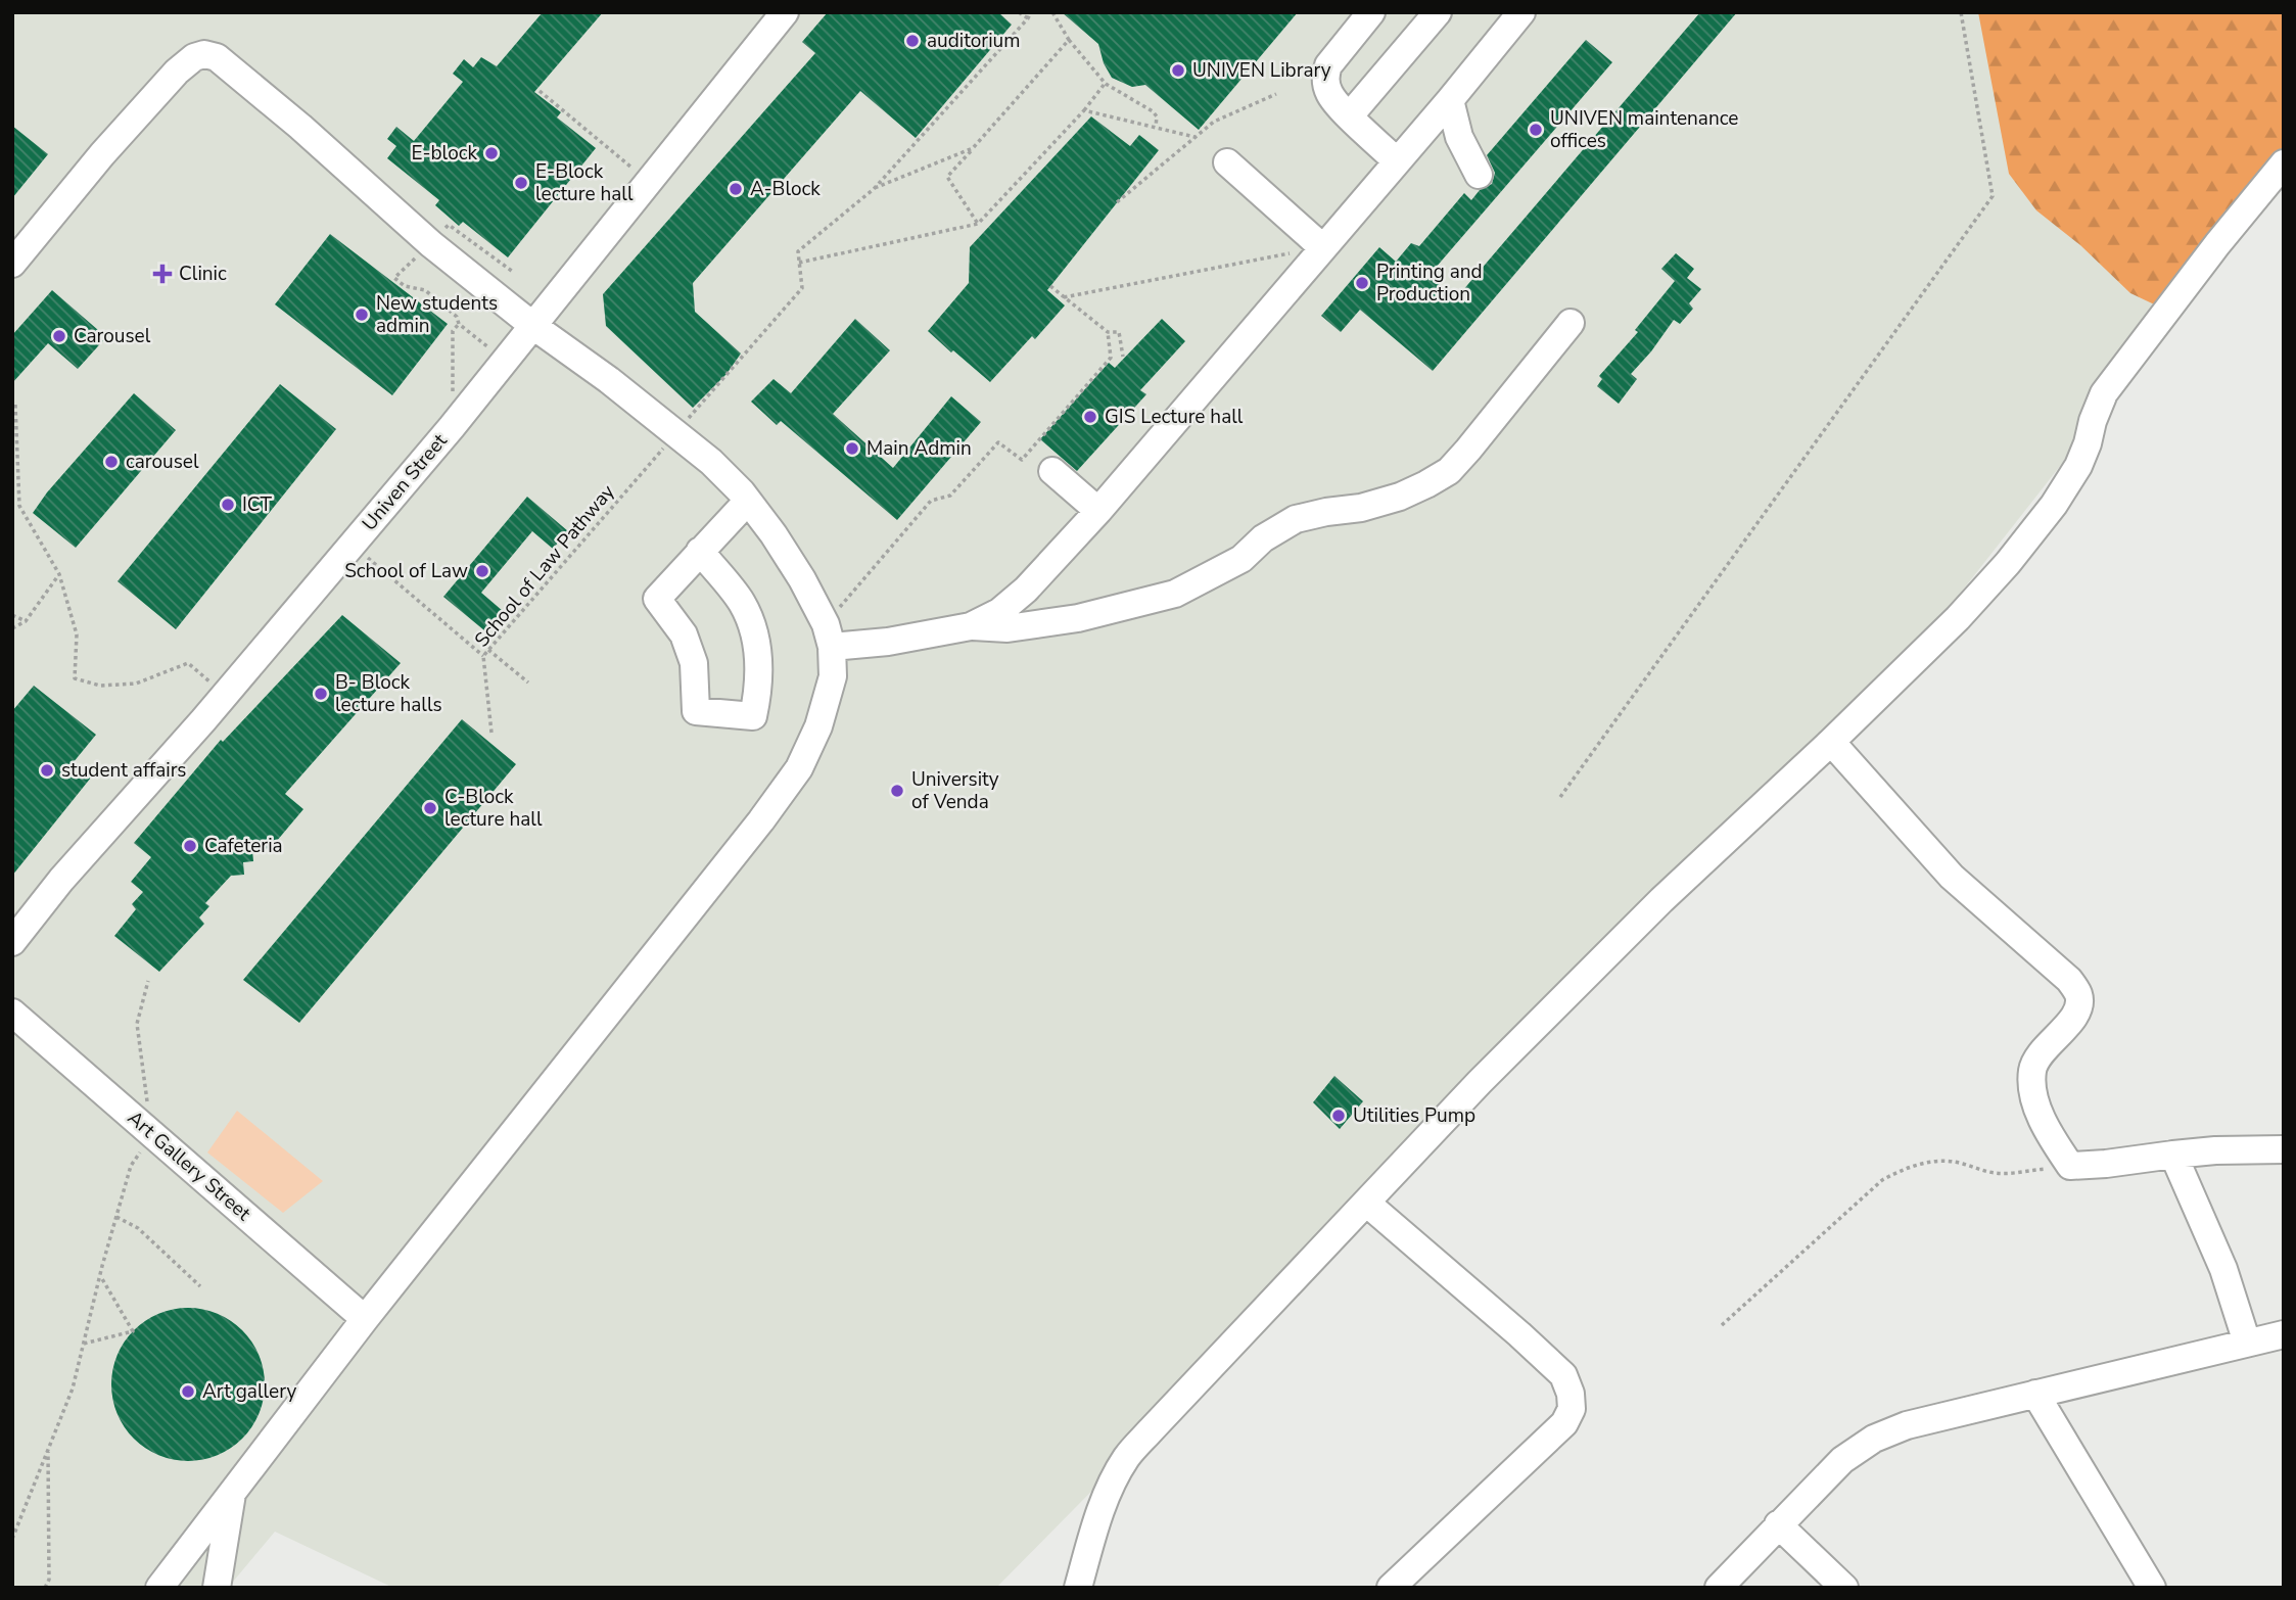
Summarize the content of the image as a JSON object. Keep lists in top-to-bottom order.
{
  "streets": {
    "street": ["Univen Street", "Art Gallery Street"],
    "path": ["School of Law Pathway"]
  },
  "places": {
    "other": [
      "auditorium",
      "UNIVEN Library",
      "UNIVEN maintenance offices",
      "E-block",
      "E-Block lecture hall",
      "A-Block",
      "Printing and Production",
      "New students admin",
      "Carousel",
      "GIS Lecture hall",
      "Main Admin",
      "carousel",
      "ICT",
      "School of Law",
      "B- Block lecture halls",
      "student affairs",
      "University of Venda",
      "C-Block lecture hall",
      "Cafeteria",
      "Utilities Pump",
      "Art gallery"
    ],
    "health": ["Clinic"]
  }
}
